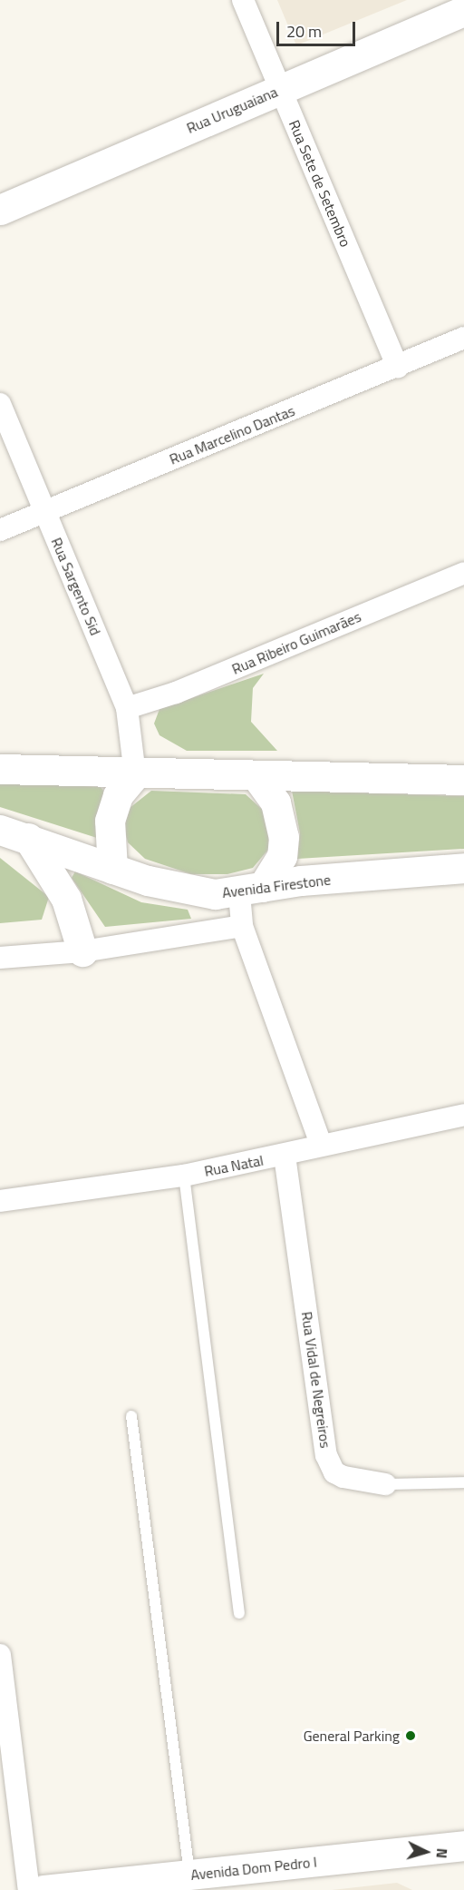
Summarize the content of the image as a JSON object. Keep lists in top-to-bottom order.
{
  "streets": {
    "main road": ["Rua Uruguaiana", "Avenida Firestone", "Avenida Dom Pedro I"],
    "street": [
      "Rua Sete de Setembro",
      "Rua Marcelino Dantas",
      "Rua Sargento Sid",
      "Rua Ribeiro Guimarães",
      "Rua Natal",
      "Rua Vidal de Negreiros"
    ]
  },
  "crossings": [
    ["Rua Uruguaiana", "Rua Sete de Setembro"],
    ["Rua Sete de Setembro", "Rua Marcelino Dantas"],
    ["Rua Marcelino Dantas", "Rua Sargento Sid"],
    ["Rua Sargento Sid", "Rua Ribeiro Guimarães"],
    ["Rua Sargento Sid", "Avenida Firestone"],
    ["Rua Natal", "Rua Vidal de Negreiros"]
  ],
  "places": ["General Parking"],
  "scale_bar": "20 m",
  "north": "right"
}
